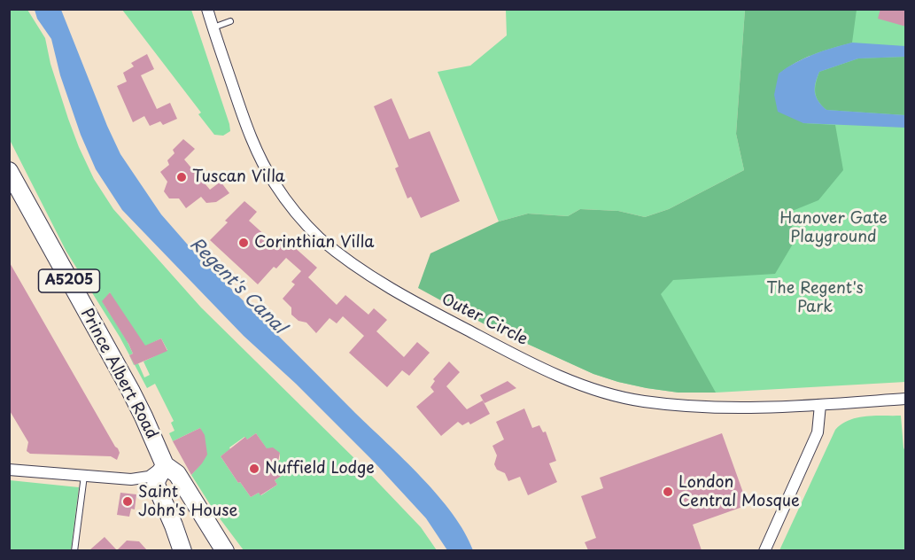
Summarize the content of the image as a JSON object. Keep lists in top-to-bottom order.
{
  "streets": {
    "main road": ["A5205", "Prince Albert Road"],
    "street": ["Outer Circle"]
  },
  "water": ["Regent's Canal"],
  "parks": ["Hanover Gate Playground", "The Regent's Park"],
  "places": [
    "Tuscan Villa",
    "Corinthian Villa",
    "Nuffield Lodge",
    "London Central Mosque",
    "Saint John's House"
  ]
}
